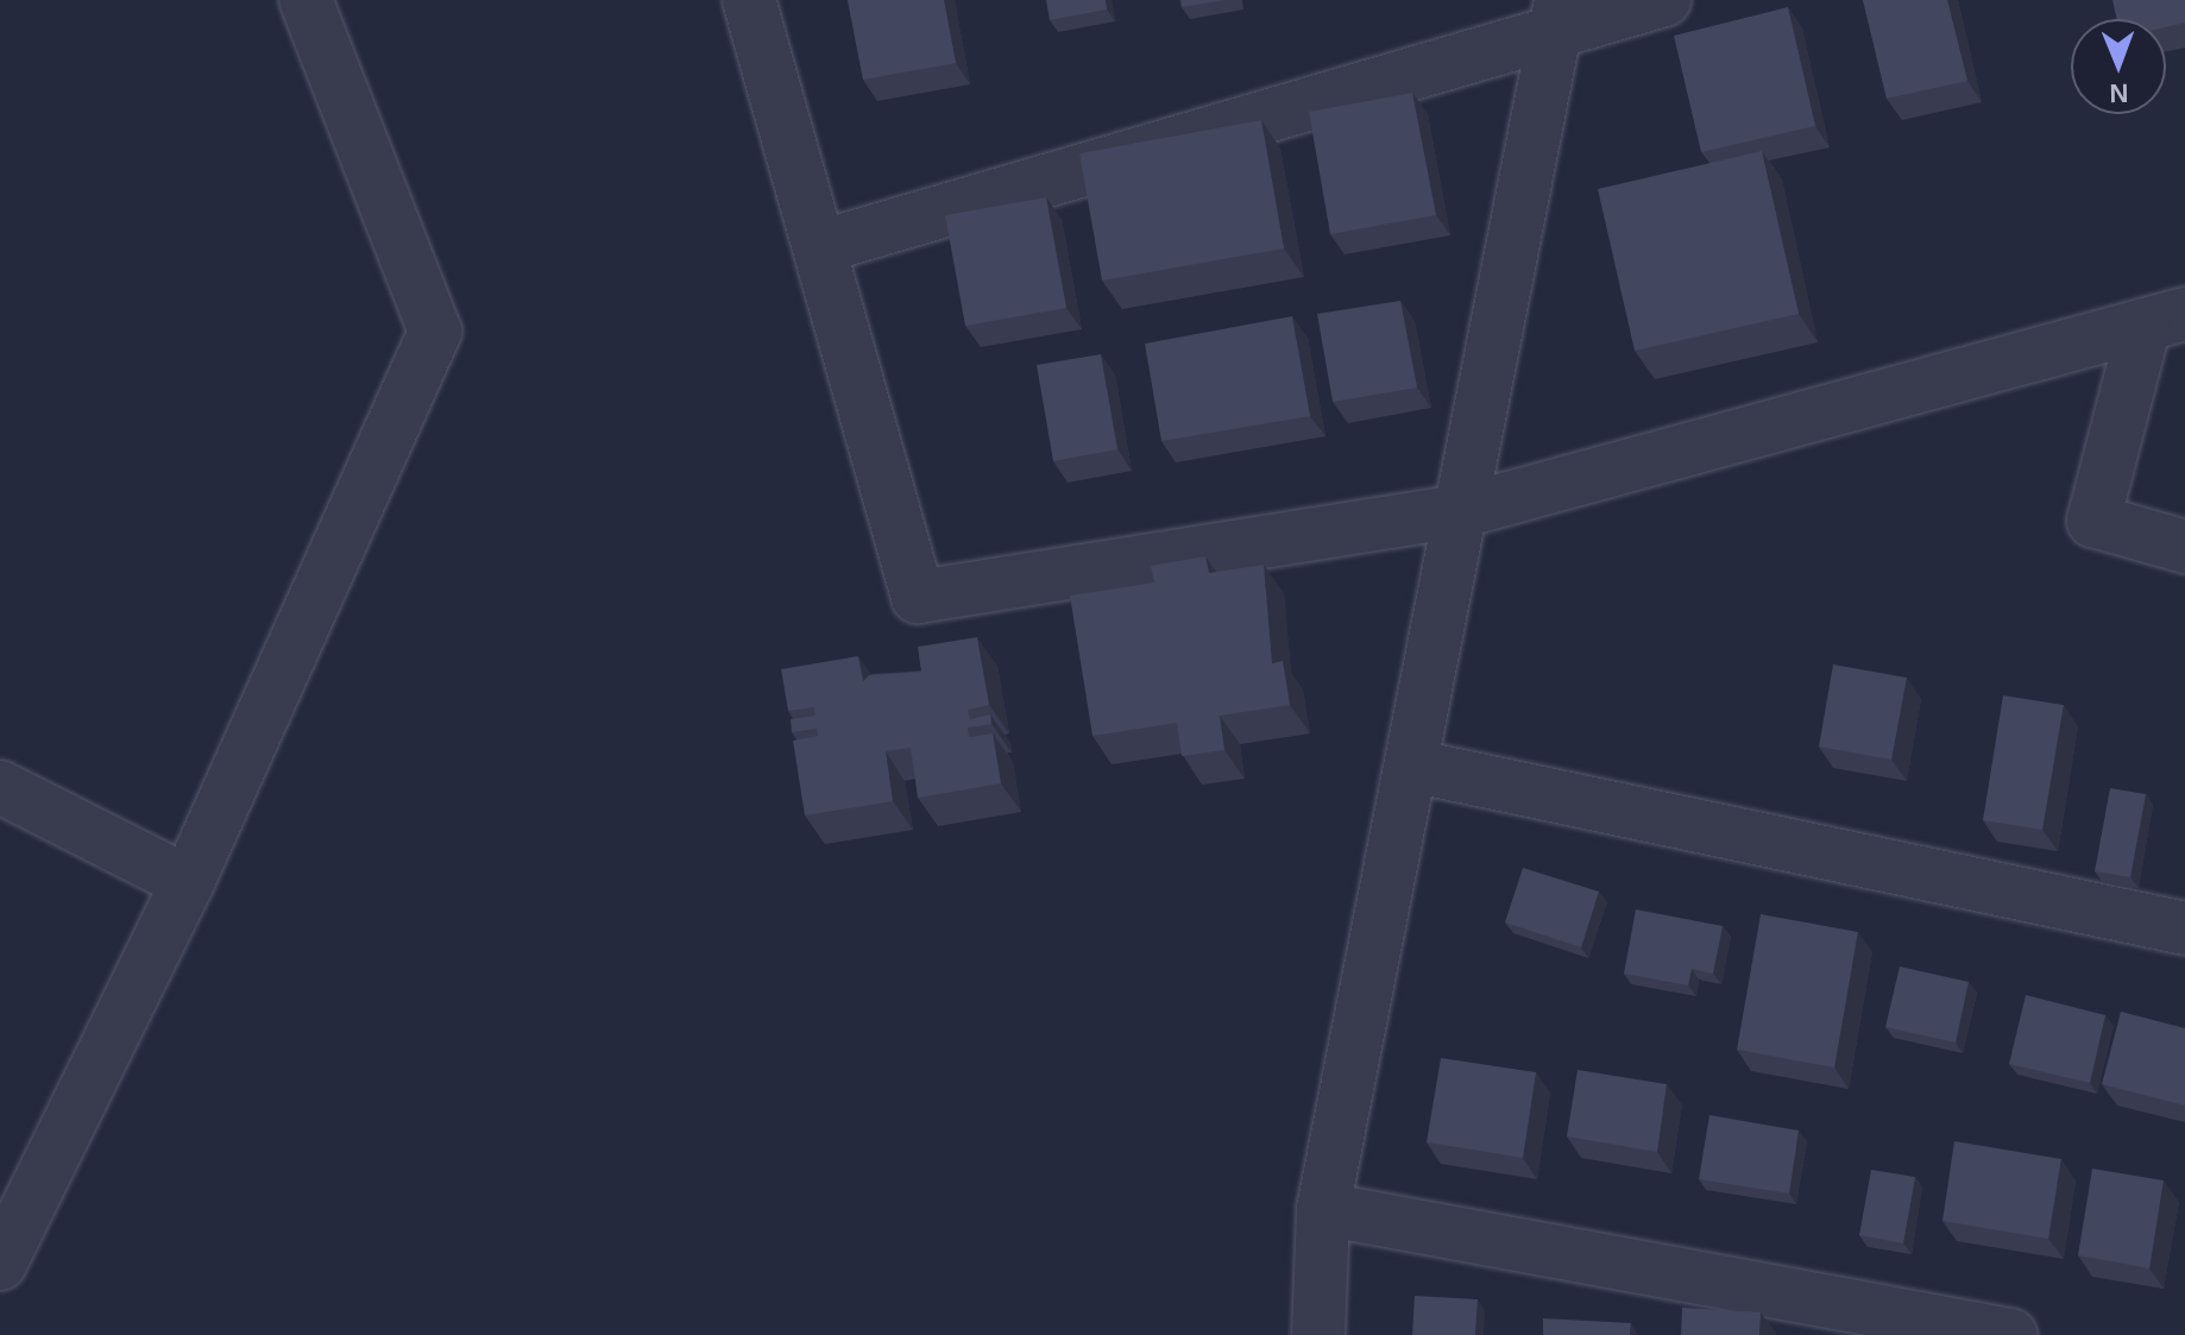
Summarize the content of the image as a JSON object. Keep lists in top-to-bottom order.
{
  "north": "bottom"
}
